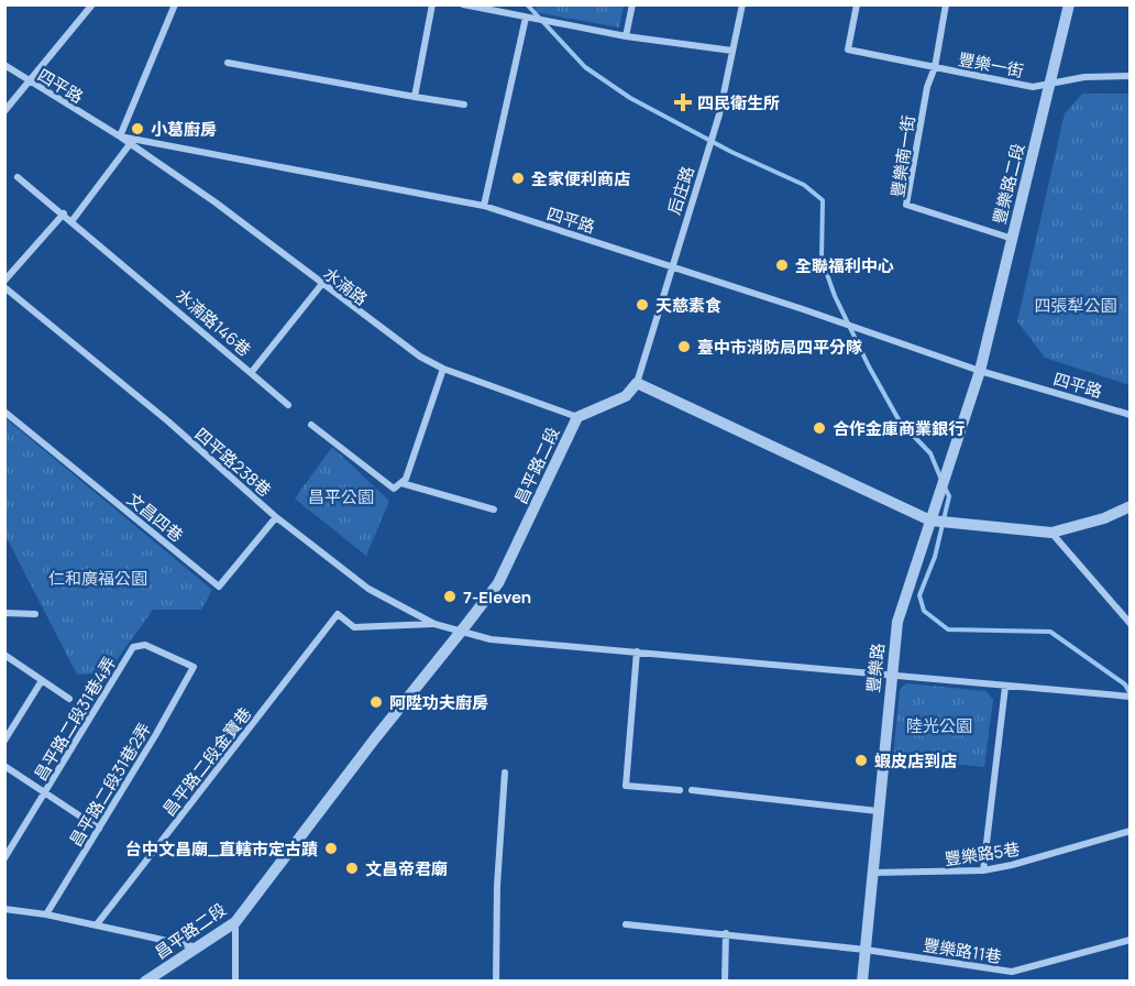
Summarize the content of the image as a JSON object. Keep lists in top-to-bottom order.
{
  "streets": {
    "street": [
      "豐樂一街",
      "四平路",
      "豐樂南一街",
      "豐樂路二段",
      "后庄路",
      "水湳路",
      "水湳路146巷",
      "四平路238巷",
      "昌平路二段",
      "文昌四巷",
      "豐樂路",
      "昌平路二段31巷4弄",
      "昌平路二段金寶巷",
      "昌平路二段31巷2弄",
      "豐樂路5巷",
      "豐樂路11巷"
    ]
  },
  "crossings": [
    ["豐樂一街", "豐樂南一街"],
    ["豐樂一街", "豐樂路二段"],
    ["四平路", "豐樂路二段"],
    ["四平路", "后庄路"],
    ["四平路", "水湳路"],
    ["四平路", "豐樂路"],
    ["豐樂南一街", "豐樂路二段"],
    ["豐樂路二段", "豐樂路"],
    ["后庄路", "昌平路二段"],
    ["水湳路", "水湳路146巷"],
    ["水湳路", "昌平路二段"],
    ["四平路238巷", "昌平路二段"],
    ["四平路238巷", "文昌四巷"],
    ["四平路238巷", "豐樂路"],
    ["四平路238巷", "昌平路二段金寶巷"],
    ["豐樂路", "豐樂路5巷"],
    ["豐樂路", "豐樂路11巷"],
    ["昌平路二段31巷4弄", "昌平路二段31巷2弄"]
  ],
  "parks": [
    "四張犁公園",
    "昌平公園",
    "仁和廣福公園",
    "陸光公園"
  ],
  "places": {
    "health": ["四民衛生所"],
    "other": [
      "小葛廚房",
      "全家便利商店",
      "全聯福利中心",
      "天慈素食",
      "臺中市消防局四平分隊",
      "合作金庫商業銀行",
      "7-Eleven",
      "阿陞功夫廚房",
      "蝦皮店到店",
      "台中文昌廟_直轄市定古蹟",
      "文昌帝君廟"
    ]
  }
}
